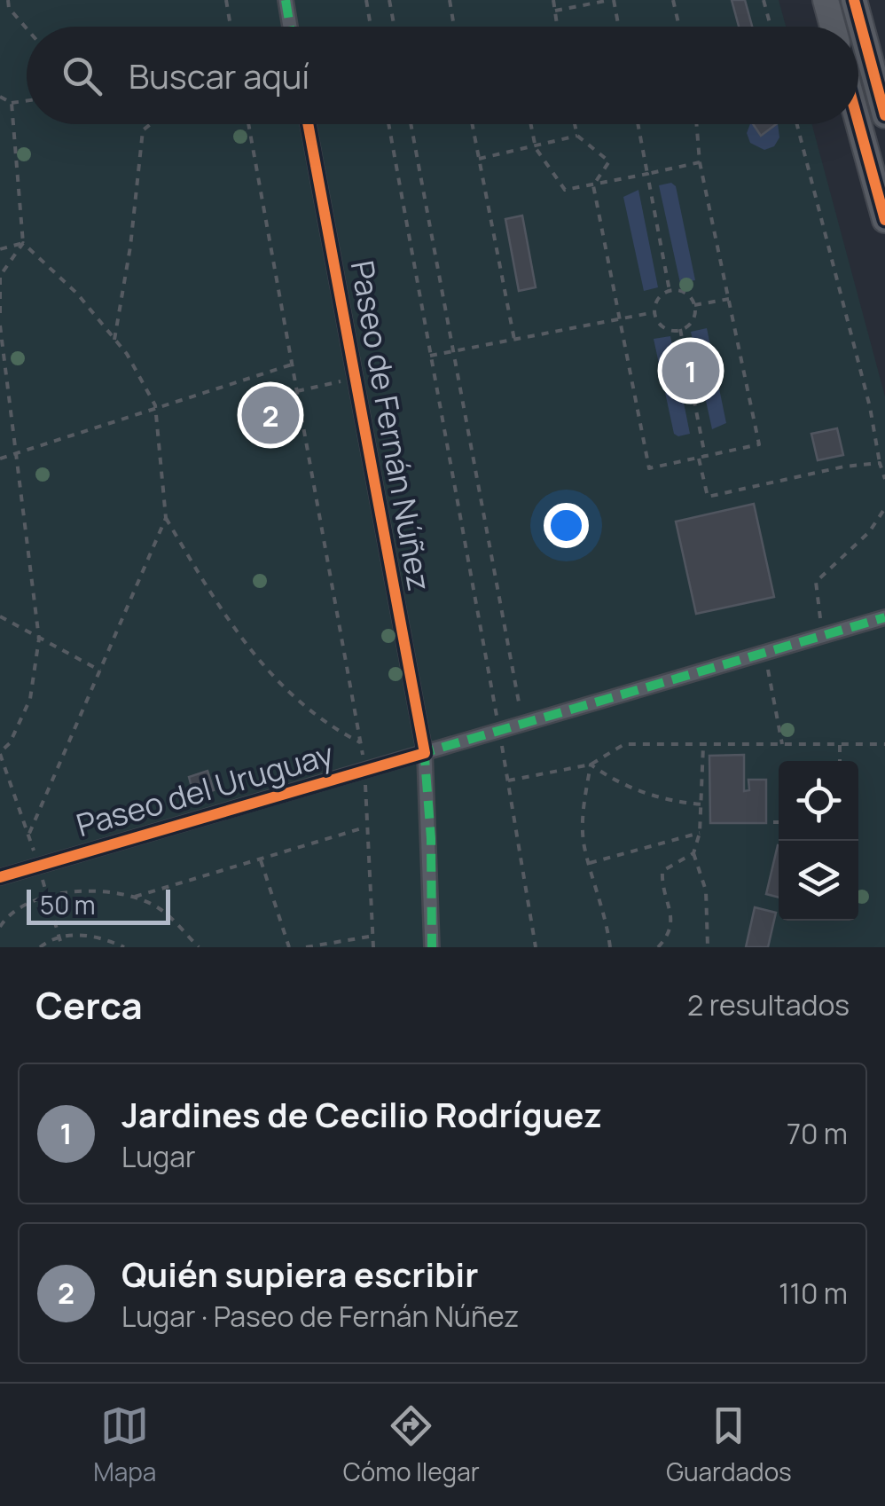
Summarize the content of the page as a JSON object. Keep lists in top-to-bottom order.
{
  "streets": {
    "street": ["Paseo de Fernán Núñez", "Paseo del Uruguay"]
  },
  "crossings": [
    ["Paseo de Fernán Núñez", "Paseo del Uruguay"]
  ],
  "scale_bar": "50 m",
  "page": {
    "search": "Buscar aquí",
    "pins": ["1", "2"],
    "scale": "50 m",
    "heading": ["Cerca", "2 resultados"],
    "list": [
      {
        "mark": "1",
        "name": "Jardines de Cecilio Rodríguez",
        "note": "Lugar",
        "value": "70 m"
      },
      {
        "mark": "2",
        "name": "Quién supiera escribir",
        "note": "Lugar · Paseo de Fernán Núñez",
        "value": "110 m"
      }
    ],
    "nav": ["Mapa", "Cómo llegar", "Guardados"]
  }
}
